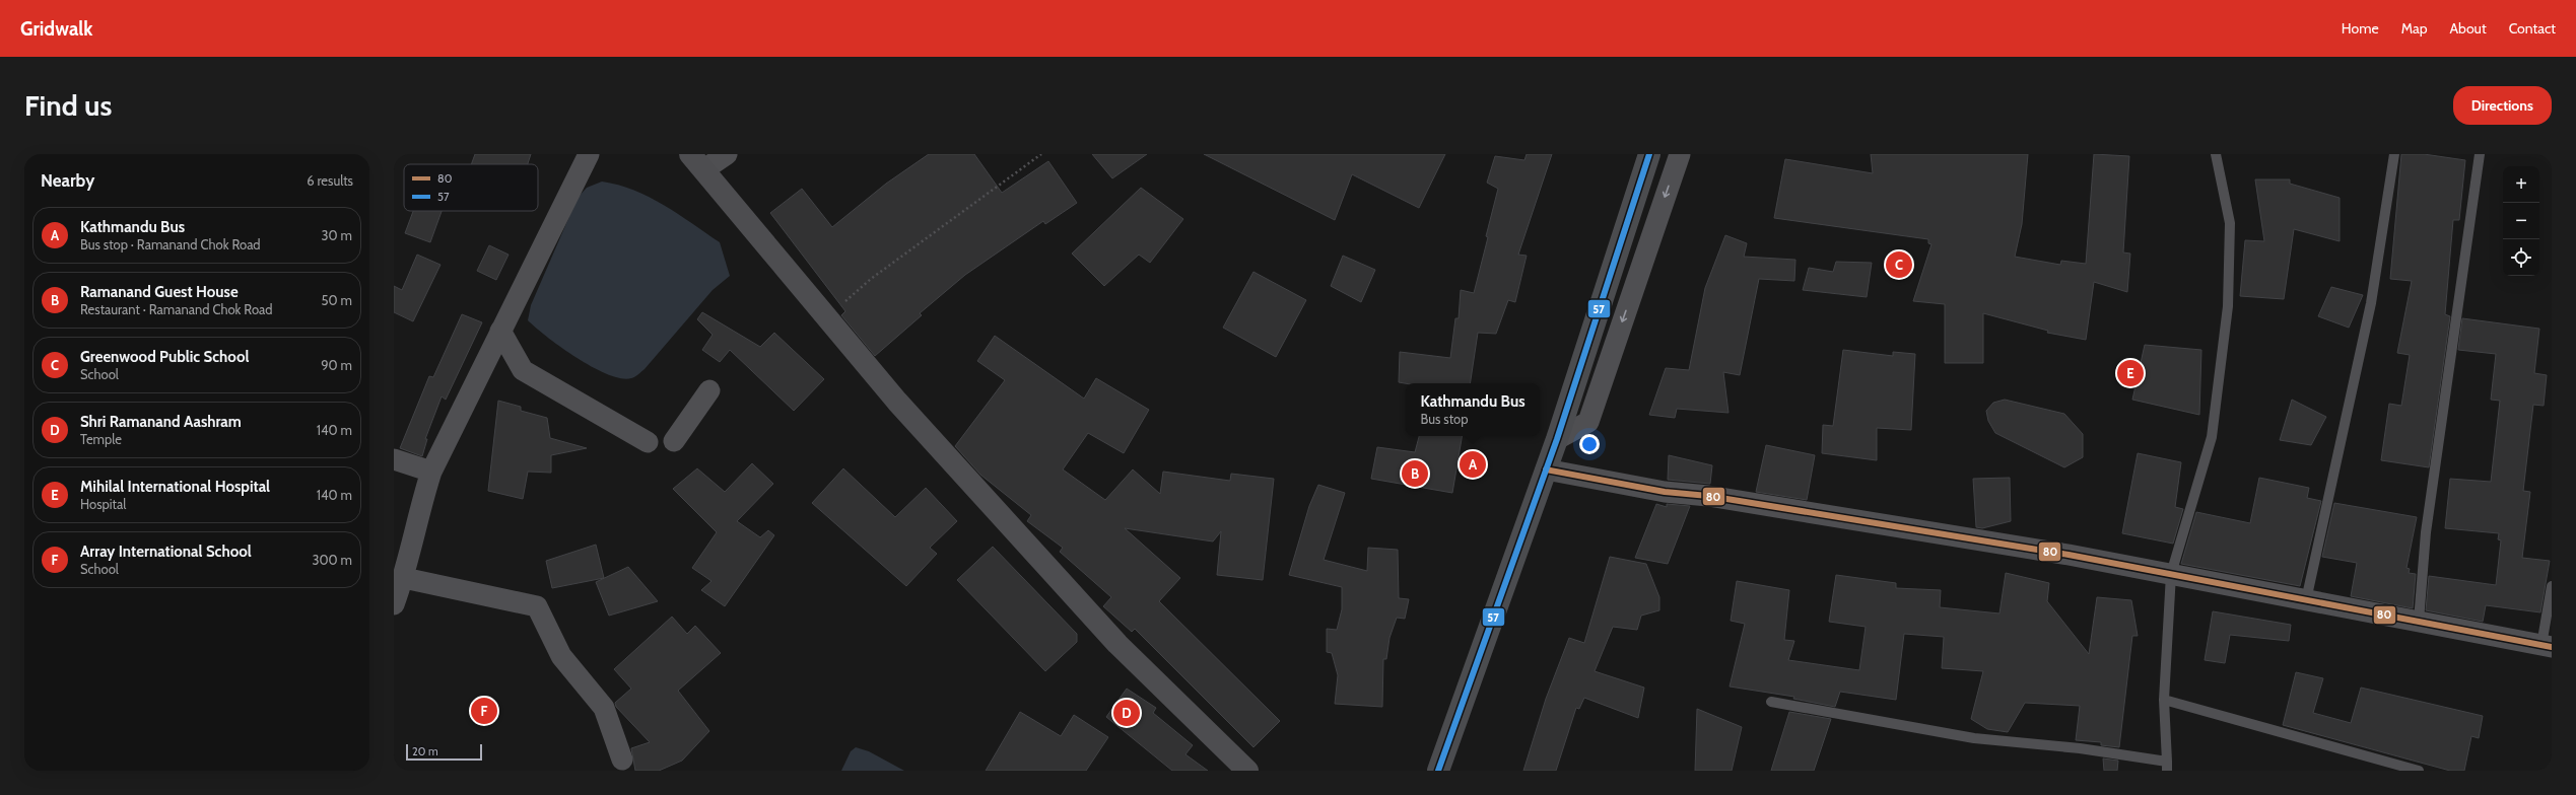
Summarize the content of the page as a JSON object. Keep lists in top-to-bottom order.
{
  "lines": ["transit line 57", "transit line 80"],
  "legend": ["80", "57"],
  "scale_bar": "20 m",
  "page": {
    "header": "Gridwalk",
    "nav": [
      "Home",
      "Map",
      "About",
      "Contact"
    ],
    "buttons": "Directions",
    "title": "Find us",
    "heading": ["Nearby", "6 results"],
    "map_buttons": ["+", "−"],
    "list": [
      {
        "mark": "A",
        "name": "Kathmandu Bus",
        "note": "Bus stop · Ramanand Chok Road",
        "value": "30 m"
      },
      {
        "mark": "B",
        "name": "Ramanand Guest House",
        "note": "Restaurant · Ramanand Chok Road",
        "value": "50 m"
      },
      {
        "mark": "C",
        "name": "Greenwood Public School",
        "note": "School",
        "value": "90 m"
      },
      {
        "mark": "D",
        "name": "Shri Ramanand Aashram",
        "note": "Temple",
        "value": "140 m"
      },
      {
        "mark": "E",
        "name": "Mihilal International Hospital",
        "note": "Hospital",
        "value": "140 m"
      },
      {
        "mark": "F",
        "name": "Array International School",
        "note": "School",
        "value": "300 m"
      }
    ],
    "pins": [
      "C",
      "E",
      "A",
      "B",
      "F",
      "D"
    ],
    "popup": ["Kathmandu Bus", "Bus stop"],
    "scale": "20 m"
  }
}
